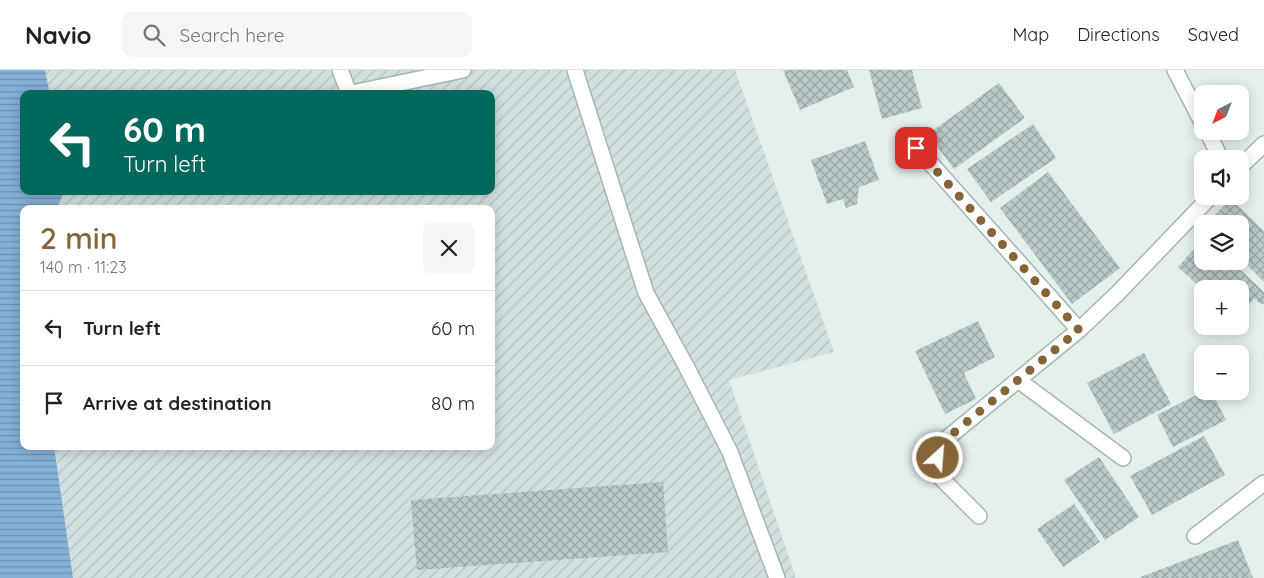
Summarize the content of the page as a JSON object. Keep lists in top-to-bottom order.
{
  "north": "bottom left",
  "page": {
    "header": "Navio",
    "search": "Search here",
    "nav": ["Map", "Directions", "Saved"],
    "map_buttons": ["+", "−"],
    "turn": ["60 m", "Turn left"],
    "heading": ["2 min", "140 m · 11:23"],
    "list": [
      {
        "name": "Turn left",
        "value": "60 m"
      },
      {
        "name": "Arrive at destination",
        "value": "80 m"
      }
    ]
  }
}
